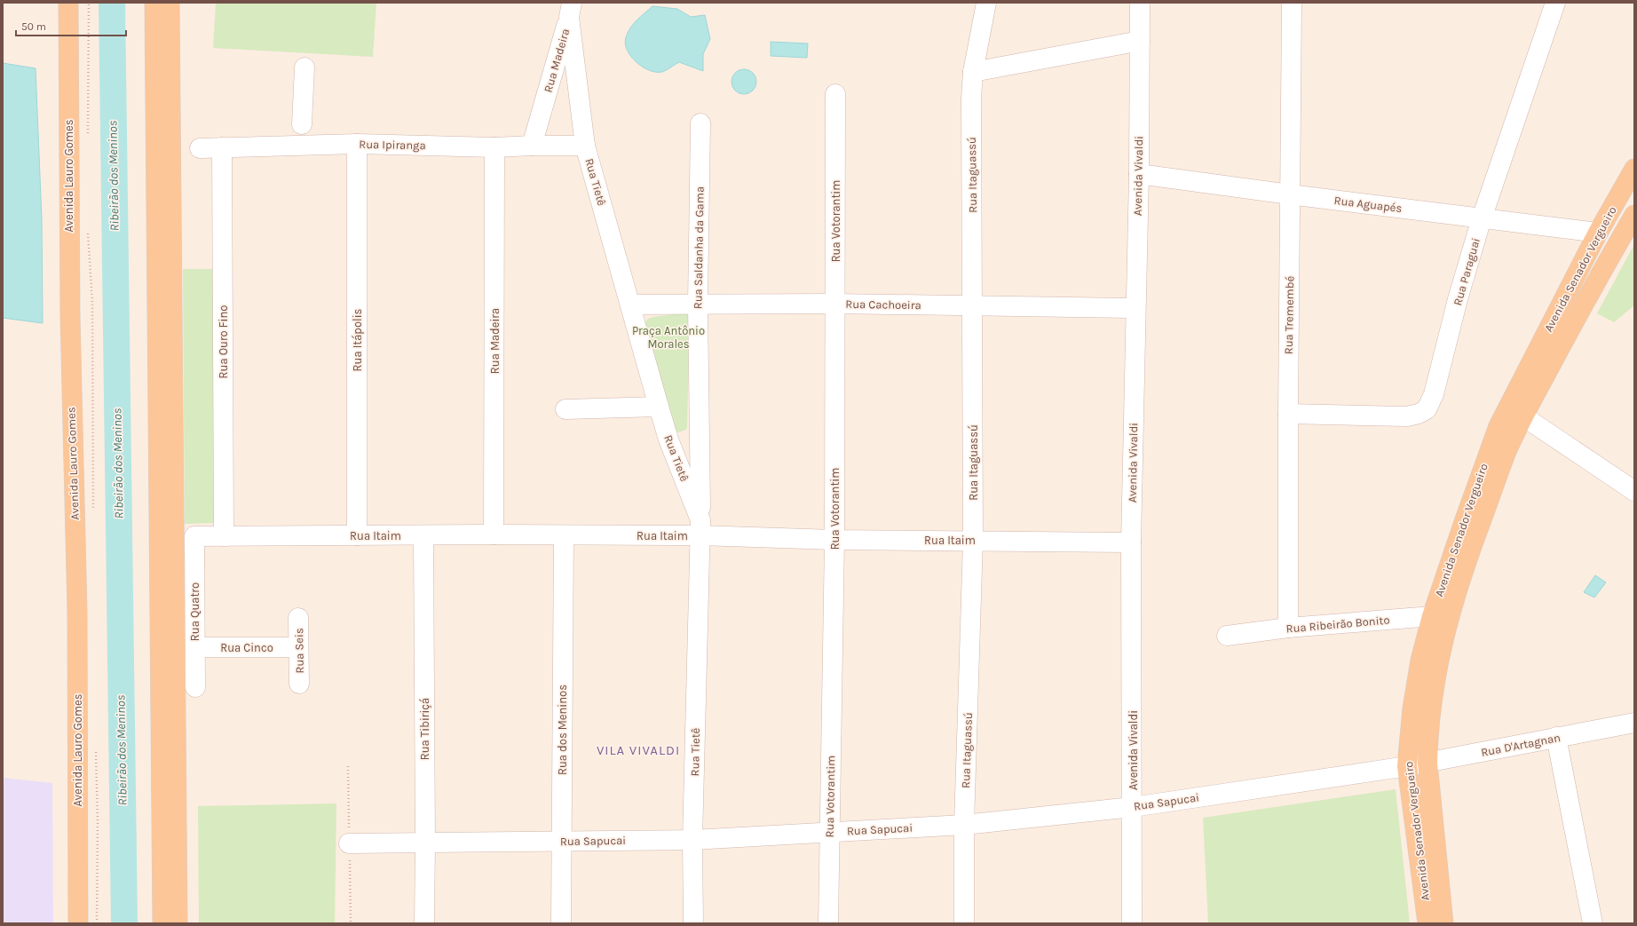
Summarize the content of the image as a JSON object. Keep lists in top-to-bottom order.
{
  "streets": {
    "main road": ["Avenida Lauro Gomes", "Avenida Senador Vergueiro"],
    "street": [
      "Rua Madeira",
      "Rua Ipiranga",
      "Rua Itaguassú",
      "Avenida Vivaldi",
      "Rua Tietê",
      "Rua Aguapés",
      "Rua Votorantim",
      "Rua Saldanha da Gama",
      "Rua Paraguai",
      "Rua Cachoeira",
      "Rua Tremembé",
      "Rua Itápolis",
      "Rua Ouro Fino",
      "Rua Itaim",
      "Rua Quatro",
      "Rua Ribeirão Bonito",
      "Rua Cinco",
      "Rua Seis",
      "Rua Tibiriçá",
      "Rua dos Meninos",
      "Rua D'Artagnan",
      "Rua Sapucai"
    ]
  },
  "crossings": [
    ["Rua Madeira", "Rua Ipiranga"],
    ["Rua Madeira", "Rua Tietê"],
    ["Rua Madeira", "Rua Itaim"],
    ["Rua Ipiranga", "Rua Tietê"],
    ["Rua Ipiranga", "Rua Itápolis"],
    ["Rua Ipiranga", "Rua Ouro Fino"],
    ["Rua Itaguassú", "Rua Cachoeira"],
    ["Rua Itaguassú", "Rua Itaim"],
    ["Rua Itaguassú", "Rua Sapucai"],
    ["Avenida Vivaldi", "Rua Aguapés"],
    ["Avenida Vivaldi", "Rua Cachoeira"],
    ["Avenida Vivaldi", "Rua Itaim"],
    ["Avenida Vivaldi", "Rua Sapucai"],
    ["Rua Tietê", "Rua Saldanha da Gama"],
    ["Rua Tietê", "Rua Cachoeira"],
    ["Rua Tietê", "Rua Itaim"],
    ["Rua Tietê", "Rua Sapucai"],
    ["Rua Aguapés", "Avenida Senador Vergueiro"],
    ["Rua Aguapés", "Rua Paraguai"],
    ["Rua Aguapés", "Rua Tremembé"],
    ["Rua Votorantim", "Rua Cachoeira"],
    ["Rua Votorantim", "Rua Itaim"],
    ["Rua Votorantim", "Rua Sapucai"],
    ["Rua Saldanha da Gama", "Rua Cachoeira"],
    ["Rua Saldanha da Gama", "Rua Itaim"],
    ["Avenida Senador Vergueiro", "Rua Ribeirão Bonito"],
    ["Avenida Senador Vergueiro", "Rua D'Artagnan"],
    ["Avenida Senador Vergueiro", "Rua Sapucai"],
    ["Rua Paraguai", "Rua Tremembé"],
    ["Rua Tremembé", "Rua Ribeirão Bonito"],
    ["Rua Itápolis", "Rua Itaim"],
    ["Rua Ouro Fino", "Rua Itaim"],
    ["Rua Itaim", "Rua Quatro"],
    ["Rua Itaim", "Rua Tibiriçá"],
    ["Rua Itaim", "Rua dos Meninos"],
    ["Rua Quatro", "Rua Cinco"],
    ["Rua Cinco", "Rua Seis"],
    ["Rua Tibiriçá", "Rua Sapucai"],
    ["Rua dos Meninos", "Rua Sapucai"],
    ["Rua D'Artagnan", "Rua Sapucai"]
  ],
  "districts": ["VILA VIVALDI"],
  "water": ["Ribeirão dos Meninos"],
  "parks": ["Praça Antônio Morales"],
  "scale_bar": "50 m"
}
